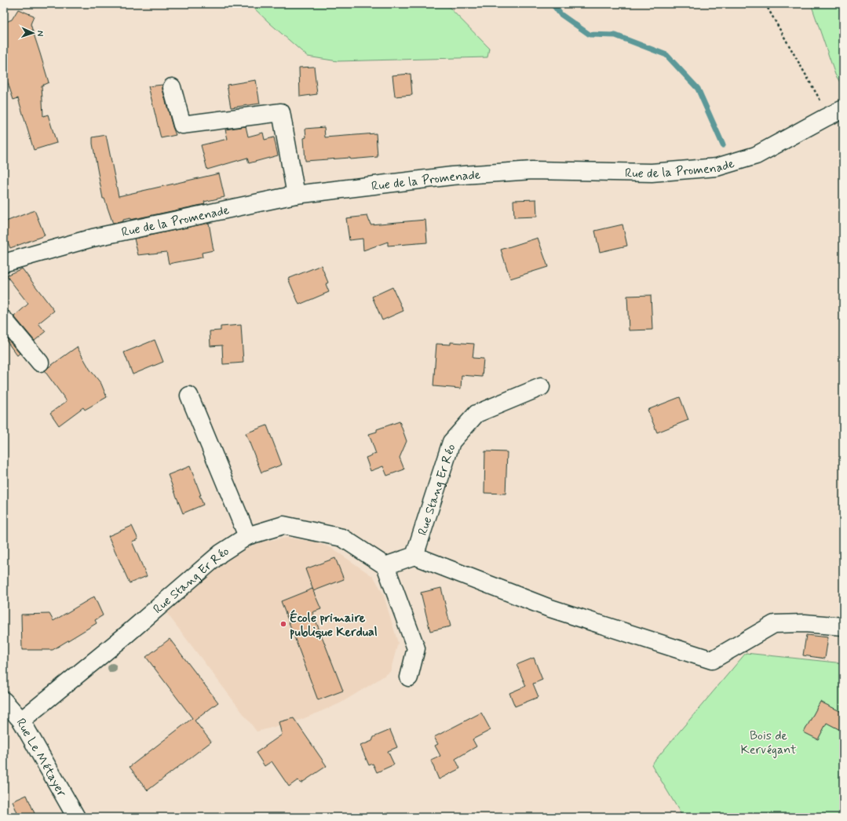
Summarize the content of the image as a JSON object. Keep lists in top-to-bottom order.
{
  "streets": {
    "street": ["Rue de la Promenade", "Rue Stang Er Réo", "Rue Le Métayer"]
  },
  "crossings": [
    ["Rue Stang Er Réo", "Rue Le Métayer"]
  ],
  "parks": ["Bois de Kervégant"],
  "places": ["École primaire publique Kerdual"],
  "north": "right"
}
